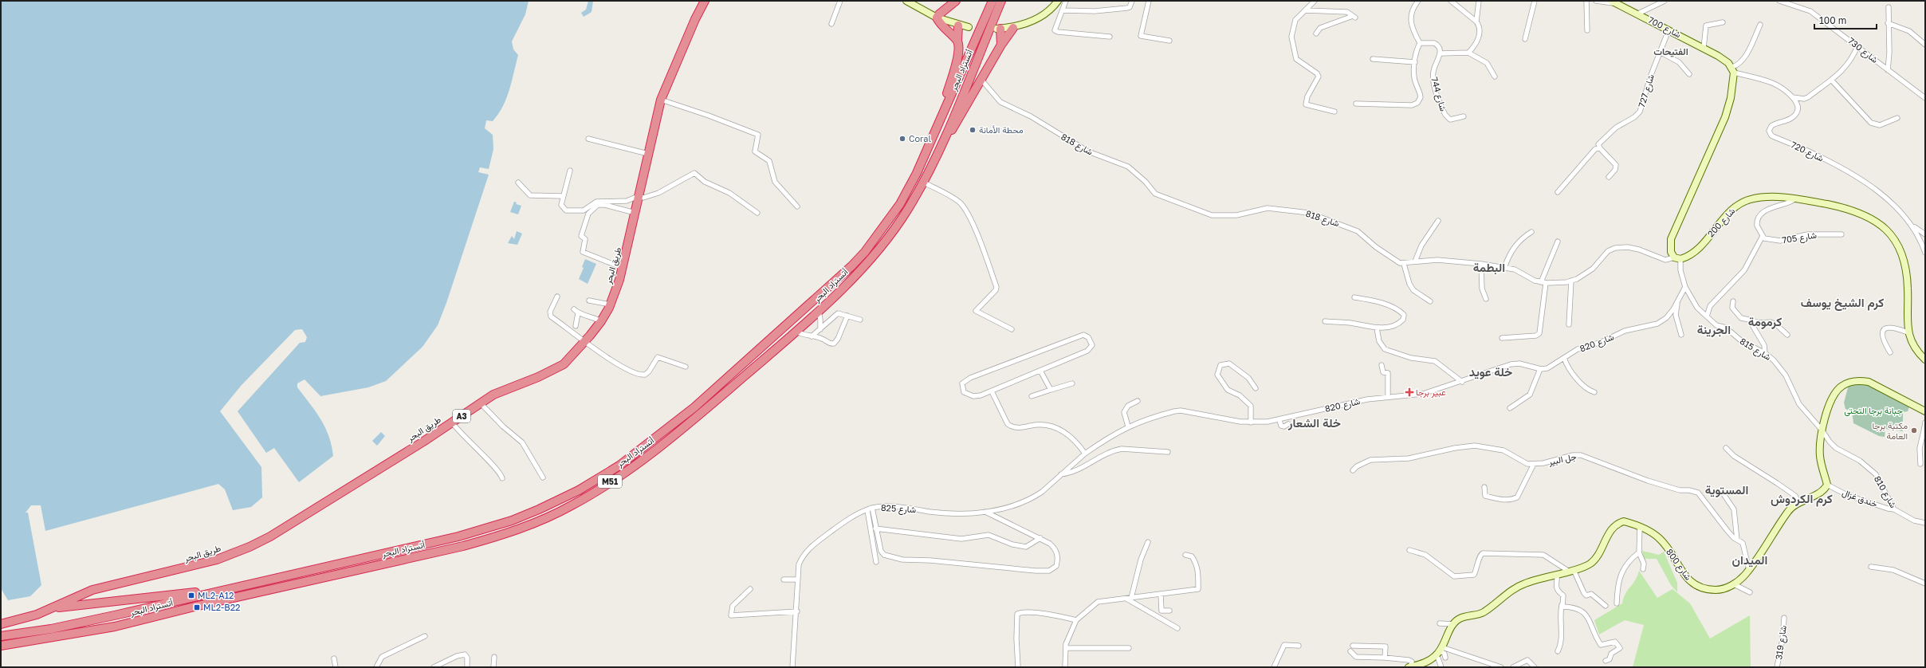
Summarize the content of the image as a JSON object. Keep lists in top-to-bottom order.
{
  "streets": {
    "highway": [
      "أتستراد البحر",
      "طريق البحر",
      "A3",
      "M51"
    ],
    "main road": ["شارع 700", "شارع 200", "شارع 800"],
    "street": [
      "شارع 730",
      "شارع 727",
      "شارع 744",
      "شارع 818",
      "شارع 720",
      "شارع 705",
      "شارع 820",
      "شارع 815",
      "جل البير",
      "شارع 810",
      "خندق غزال",
      "شارع 825",
      "شارع 319"
    ]
  },
  "crossings": [
    ["شارع 700", "شارع 727"],
    ["شارع 200", "شارع 815"],
    ["شارع 820", "شارع 815"],
    ["شارع 820", "شارع 825"],
    ["شارع 815", "شارع 810"],
    ["جل البير", "شارع 800"],
    ["شارع 810", "خندق غزال"],
    ["خندق غزال", "شارع 800"]
  ],
  "districts": [
    "الفتيحات",
    "البطمة",
    "كرم الشيخ يوسف",
    "كرمومة",
    "الجرينة",
    "خلة عويد",
    "خلة الشعار",
    "المستوية",
    "كرم الكردوش",
    "الميدان"
  ],
  "parks": ["جبانة برجا التحتى"],
  "places": {
    "other": ["محطة الأمانة", "Coral", "مكتبة برجا العامة"],
    "health": ["عبير برجا"],
    "transit": ["ML2-A12", "ML2-B22"]
  },
  "scale_bar": "100 m"
}
